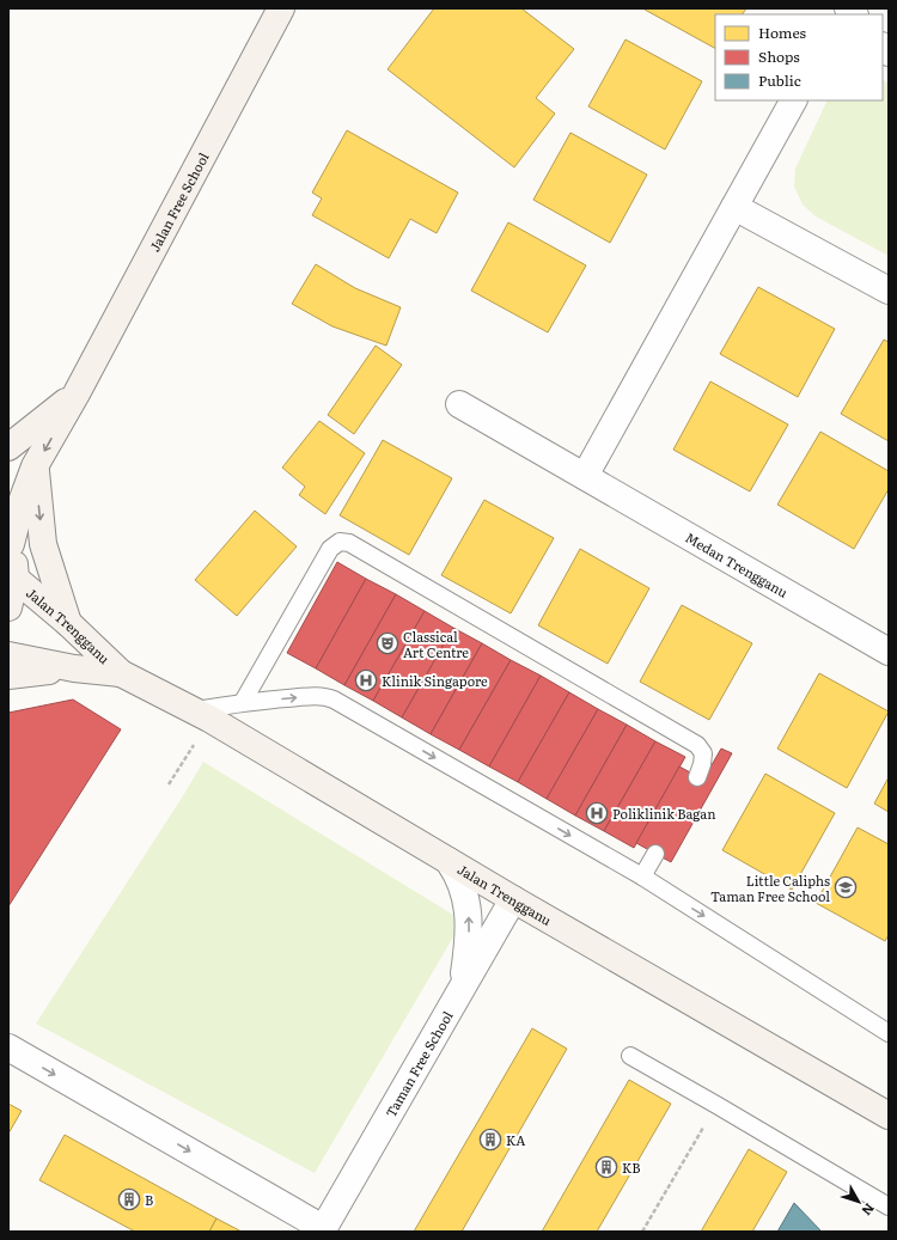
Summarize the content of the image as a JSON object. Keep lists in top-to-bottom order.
{
  "streets": {
    "main road": ["Jalan Free School", "Jalan Trengganu"],
    "street": ["Medan Trengganu", "Taman Free School"]
  },
  "crossings": [
    ["Jalan Trengganu", "Taman Free School"]
  ],
  "one_way": ["Taman Free School"],
  "places": {
    "theatre": ["Classical Art Centre"],
    "hospital": ["Klinik Singapore", "Poliklinik Bagan"],
    "school or university": ["Little Caliphs Taman Free School"],
    "building": ["KA", "KB", "B"]
  },
  "legend": ["Homes", "Shops", "Public"],
  "north": "bottom right"
}
